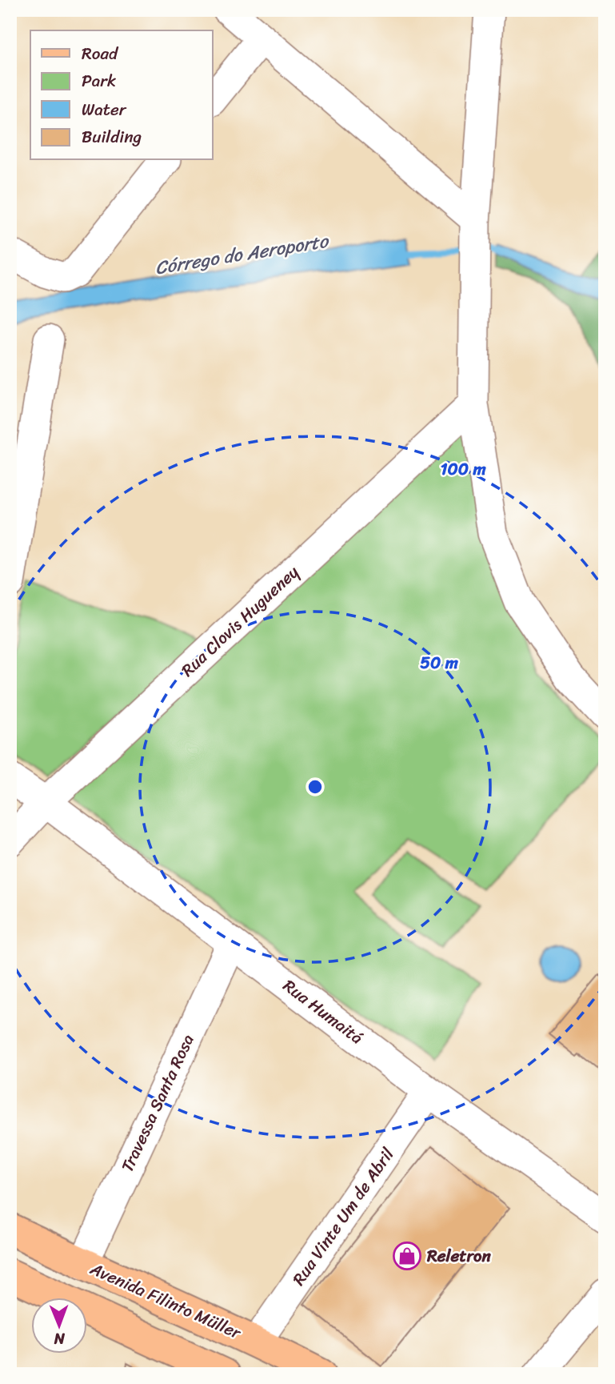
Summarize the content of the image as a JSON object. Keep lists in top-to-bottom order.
{
  "streets": {
    "main road": ["Avenida Filinto Müller"],
    "street": [
      "Rua Clovis Hugueney",
      "Rua Humaitá",
      "Travessa Santa Rosa",
      "Rua Vinte Um de Abril"
    ]
  },
  "crossings": [
    ["Rua Clovis Hugueney", "Rua Humaitá"],
    ["Rua Humaitá", "Travessa Santa Rosa"],
    ["Rua Humaitá", "Rua Vinte Um de Abril"],
    ["Travessa Santa Rosa", "Avenida Filinto Müller"],
    ["Rua Vinte Um de Abril", "Avenida Filinto Müller"]
  ],
  "water": ["Córrego do Aeroporto"],
  "places": {
    "shop": ["Reletron"]
  },
  "legend": [
    "Road",
    "Park",
    "Water",
    "Building"
  ],
  "north": "bottom",
  "rings": ["100 m", "50 m"]
}
